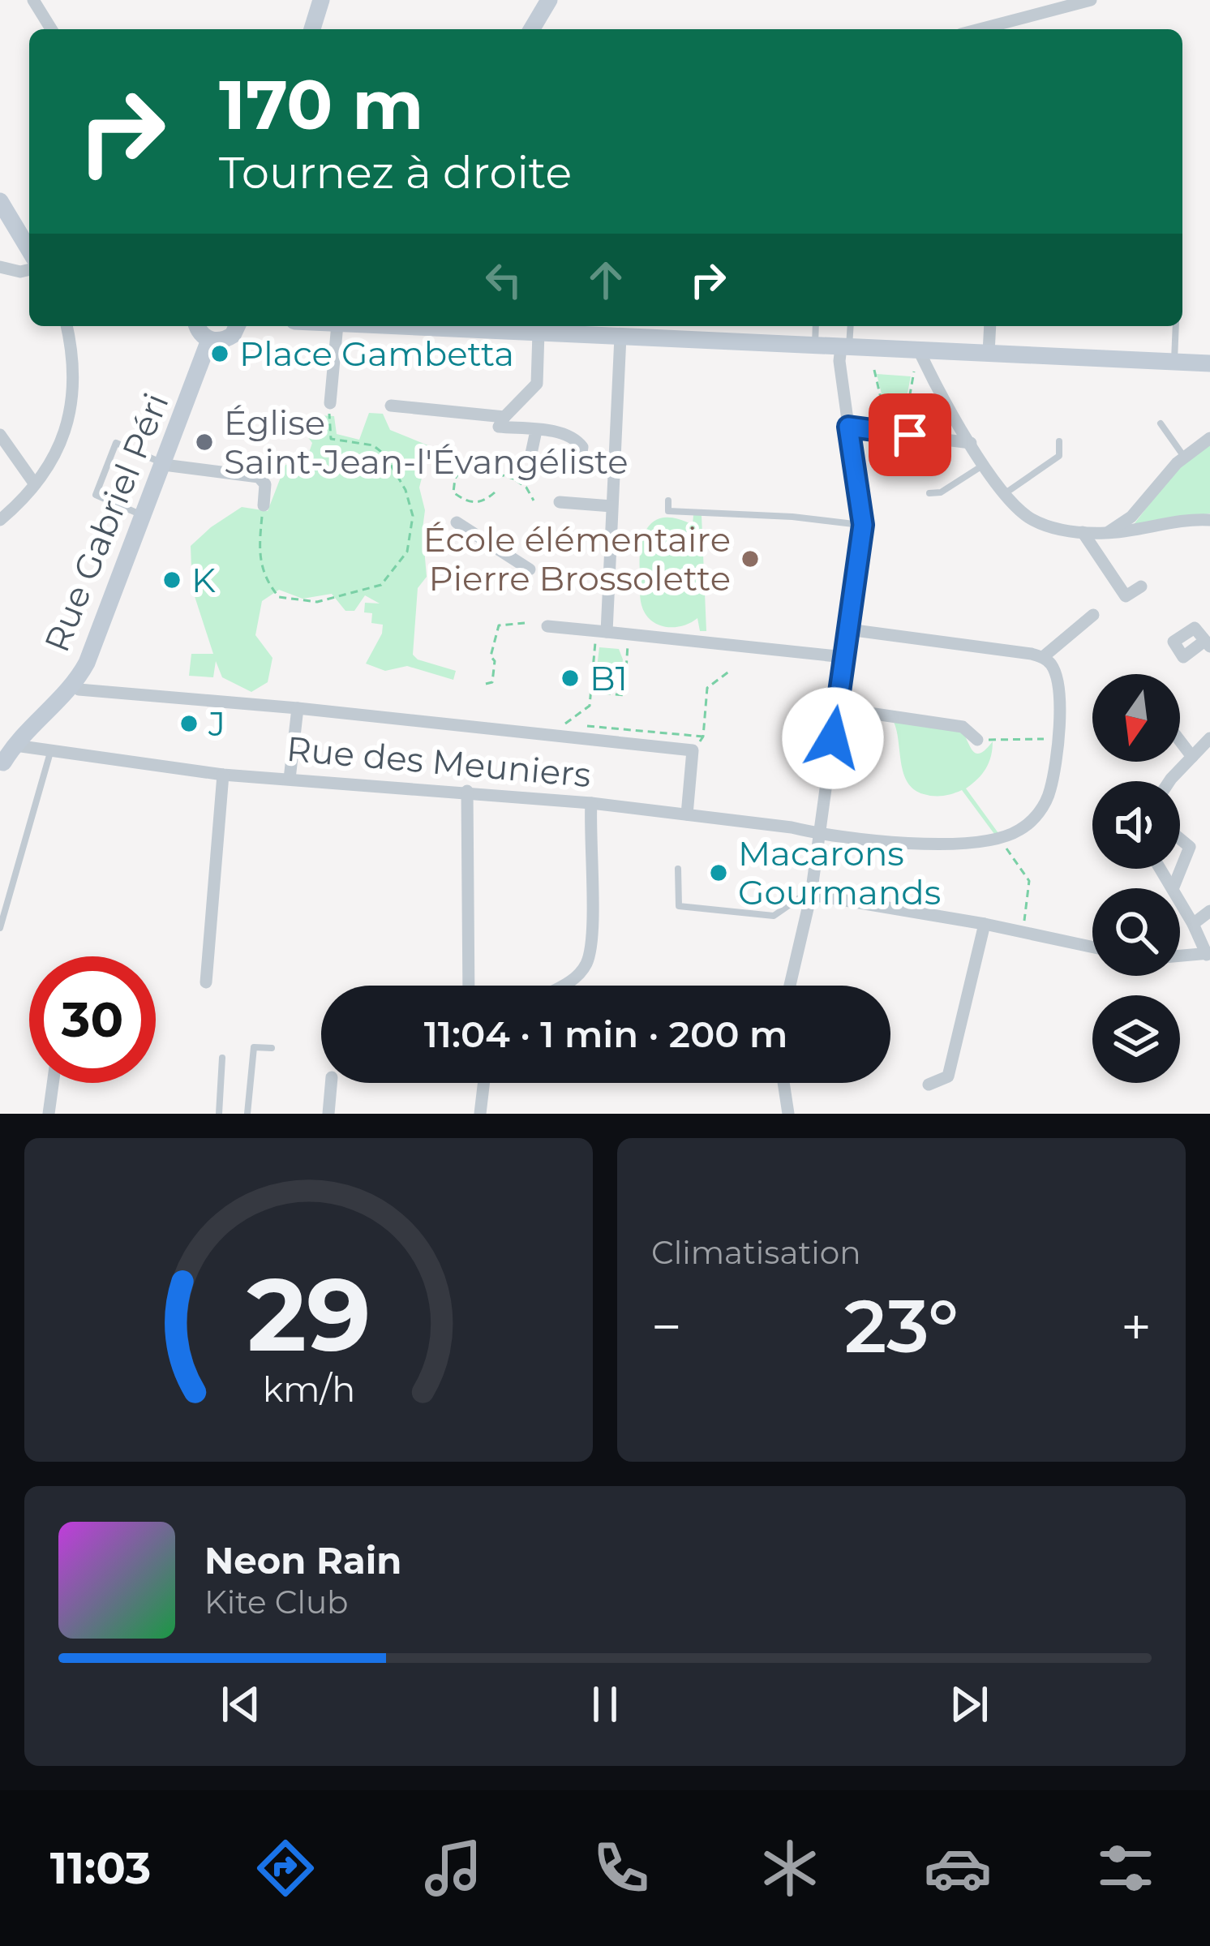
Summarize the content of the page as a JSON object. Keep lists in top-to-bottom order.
{
  "streets": {
    "street": ["Rue Gabriel Péri", "Rue des Meuniers"]
  },
  "crossings": [
    ["Rue Gabriel Péri", "Rue des Meuniers"]
  ],
  "places": [
    "Place Gambetta",
    "Église Saint-Jean-l'Évangéliste",
    "École élémentaire Pierre Brossolette",
    "K",
    "B1",
    "J",
    "Macarons Gourmands"
  ],
  "north": "bottom",
  "page": {
    "turn": ["170 m", "Tournez à droite"],
    "limit": "30",
    "trip": "11:04 · 1 min · 200 m",
    "tile": "Climatisation",
    "heat": ["−", "23°", "+"],
    "song": ["Neon Rain", "Kite Club"],
    "tabs": "11:03",
    "gauge": ["29", "km/h"]
  }
}
